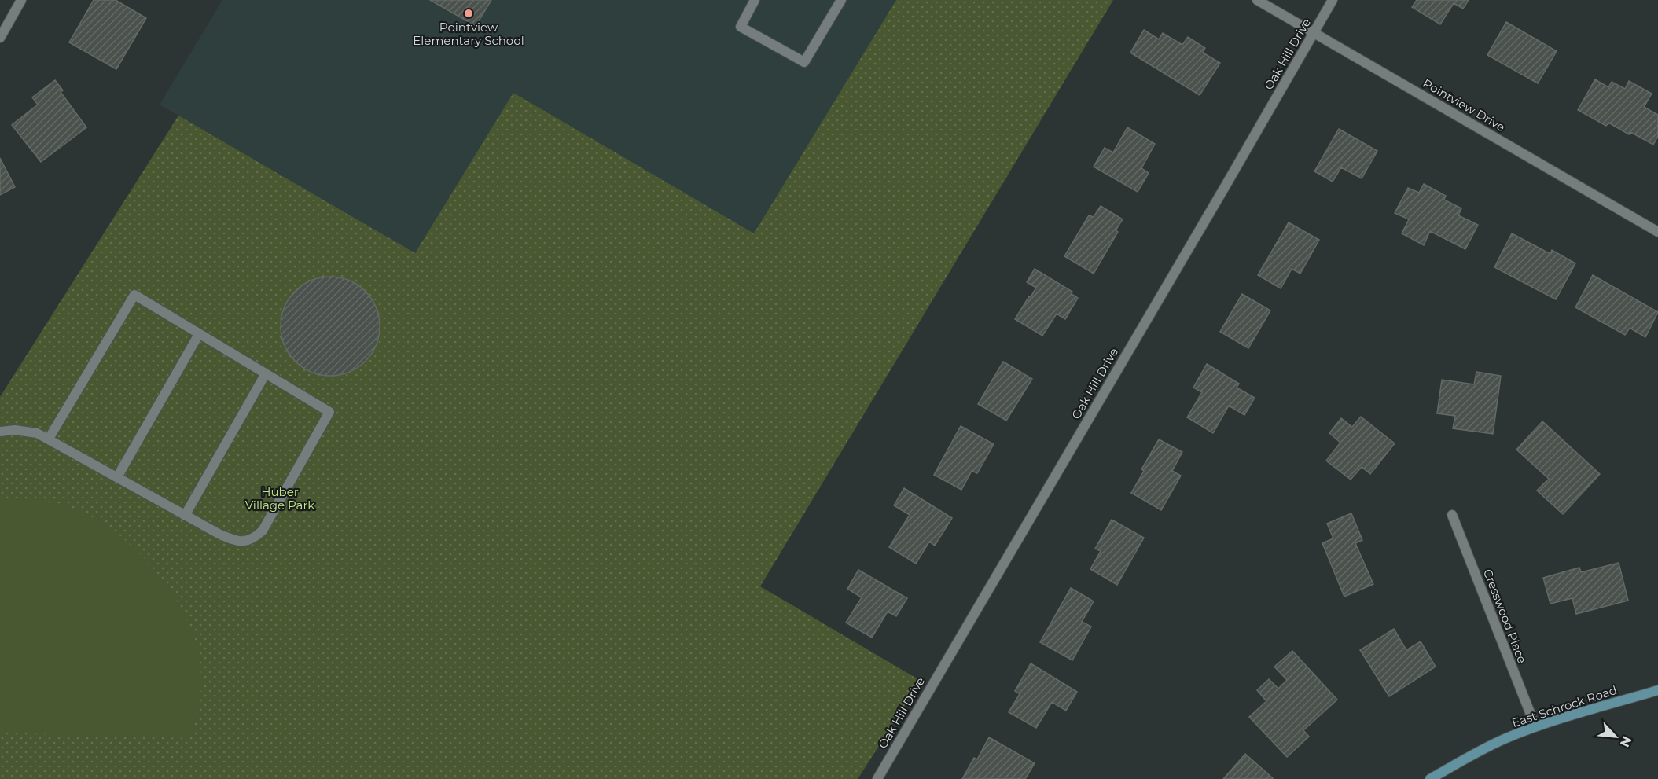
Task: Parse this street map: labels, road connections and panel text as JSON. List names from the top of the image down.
{
  "streets": {
    "street": [
      "Oak Hill Drive",
      "Pointview Drive",
      "Cresswood Place",
      "East Schrock Road"
    ]
  },
  "crossings": [
    ["Oak Hill Drive", "Pointview Drive"],
    ["Cresswood Place", "East Schrock Road"]
  ],
  "parks": ["Huber Village Park"],
  "places": ["Pointview Elementary School"],
  "north": "bottom right"
}
